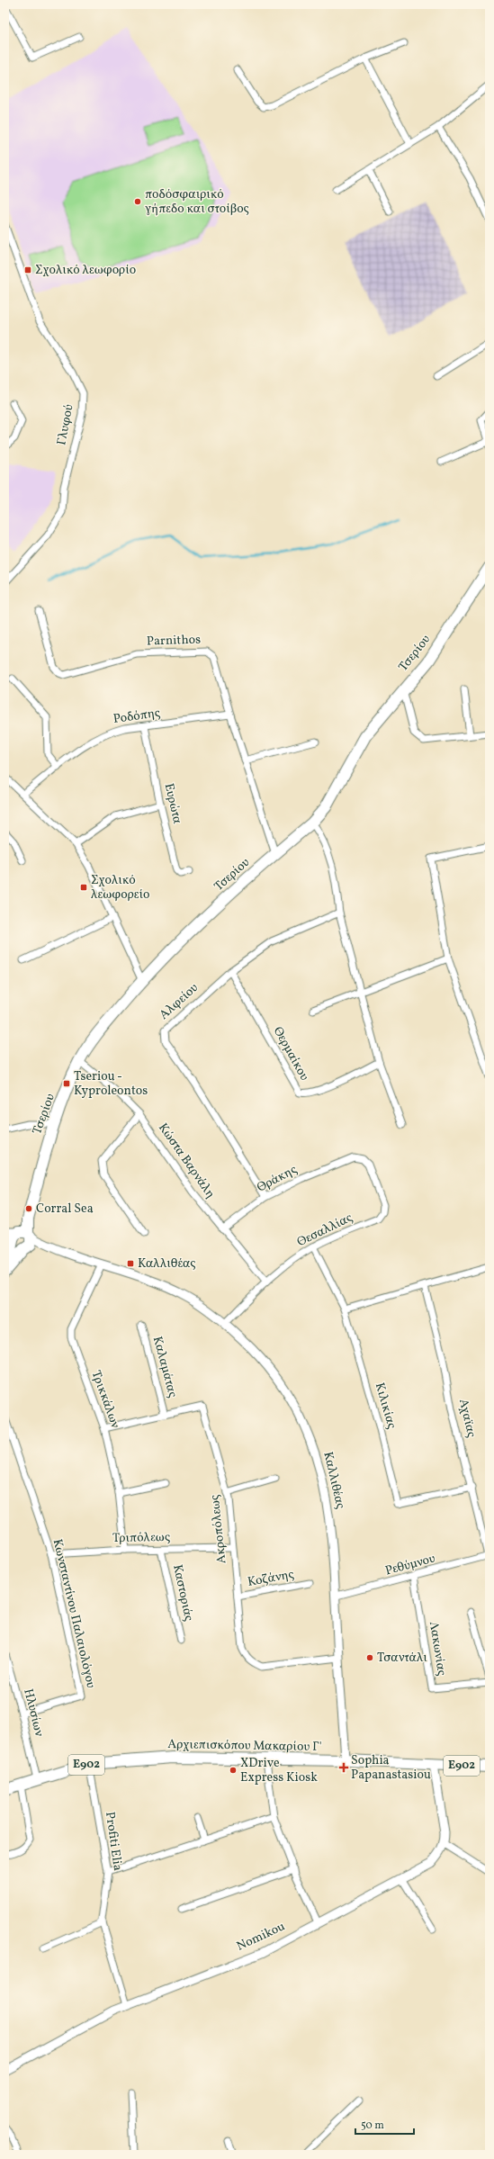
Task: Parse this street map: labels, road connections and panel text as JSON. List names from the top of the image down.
{
  "streets": {
    "main road": ["Τσερίου", "Αρχιεπισκόπου Μακαρίου Γ'", "E902"],
    "street": [
      "Γλυφού",
      "Parnithos",
      "Ροδόπης",
      "Ευρώτα",
      "Αλφείου",
      "Θερμαίκου",
      "Κώστα Βαρνάλη",
      "Θράκης",
      "Θεσαλλίας",
      "Καλαμάτας",
      "Τρικκάλων",
      "Κιλικίας",
      "Αχαϊας",
      "Καλλιθέας",
      "Ακροπόλεως",
      "Τριπόλεως",
      "Ρεθύμνου",
      "Κοζάνης",
      "Καστοριάς",
      "Κωνσταντίνου Παλαιολόγου",
      "Λακωνίας",
      "Ηλυσίων",
      "Profiti Elia",
      "Nomikou"
    ]
  },
  "crossings": [
    ["Parnithos", "Τσερίου"],
    ["Parnithos", "Ροδόπης"],
    ["Τσερίου", "Κώστα Βαρνάλη"],
    ["Τσερίου", "Καλλιθέας"],
    ["Ροδόπης", "Ευρώτα"],
    ["Αλφείου", "Θερμαίκου"],
    ["Αλφείου", "Θράκης"],
    ["Κώστα Βαρνάλη", "Θράκης"],
    ["Κώστα Βαρνάλη", "Θεσαλλίας"],
    ["Θράκης", "Θεσαλλίας"],
    ["Θεσαλλίας", "Κιλικίας"],
    ["Θεσαλλίας", "Καλλιθέας"],
    ["Καλαμάτας", "Ακροπόλεως"],
    ["Τρικκάλων", "Καλλιθέας"],
    ["Τρικκάλων", "Ακροπόλεως"],
    ["Τρικκάλων", "Τριπόλεως"],
    ["Κιλικίας", "Αχαϊας"],
    ["Αχαϊας", "Ρεθύμνου"],
    ["Καλλιθέας", "Ακροπόλεως"],
    ["Καλλιθέας", "Ρεθύμνου"],
    ["Καλλιθέας", "Αρχιεπισκόπου Μακαρίου Γ'"],
    ["Ακροπόλεως", "Τριπόλεως"],
    ["Ακροπόλεως", "Κοζάνης"],
    ["Τριπόλεως", "Καστοριάς"],
    ["Τριπόλεως", "Κωνσταντίνου Παλαιολόγου"],
    ["Ρεθύμνου", "Λακωνίας"],
    ["Κωνσταντίνου Παλαιολόγου", "Ηλυσίων"],
    ["Ηλυσίων", "Αρχιεπισκόπου Μακαρίου Γ'"],
    ["Αρχιεπισκόπου Μακαρίου Γ'", "Profiti Elia"],
    ["Profiti Elia", "Nomikou"]
  ],
  "places": {
    "other": [
      "ποδόσφαιρικό γήπεδο και στοίβος",
      "Corral Sea",
      "Τσαντάλι",
      "XDrive Express Kiosk"
    ],
    "transit": [
      "Σχολικό λεωφορίο",
      "Σχολικό λεωφορείο",
      "Tseriou - Kyproleontos",
      "Καλλιθέας"
    ],
    "health": ["Sophia Papanastasiou"]
  },
  "scale_bar": "50 m"
}
